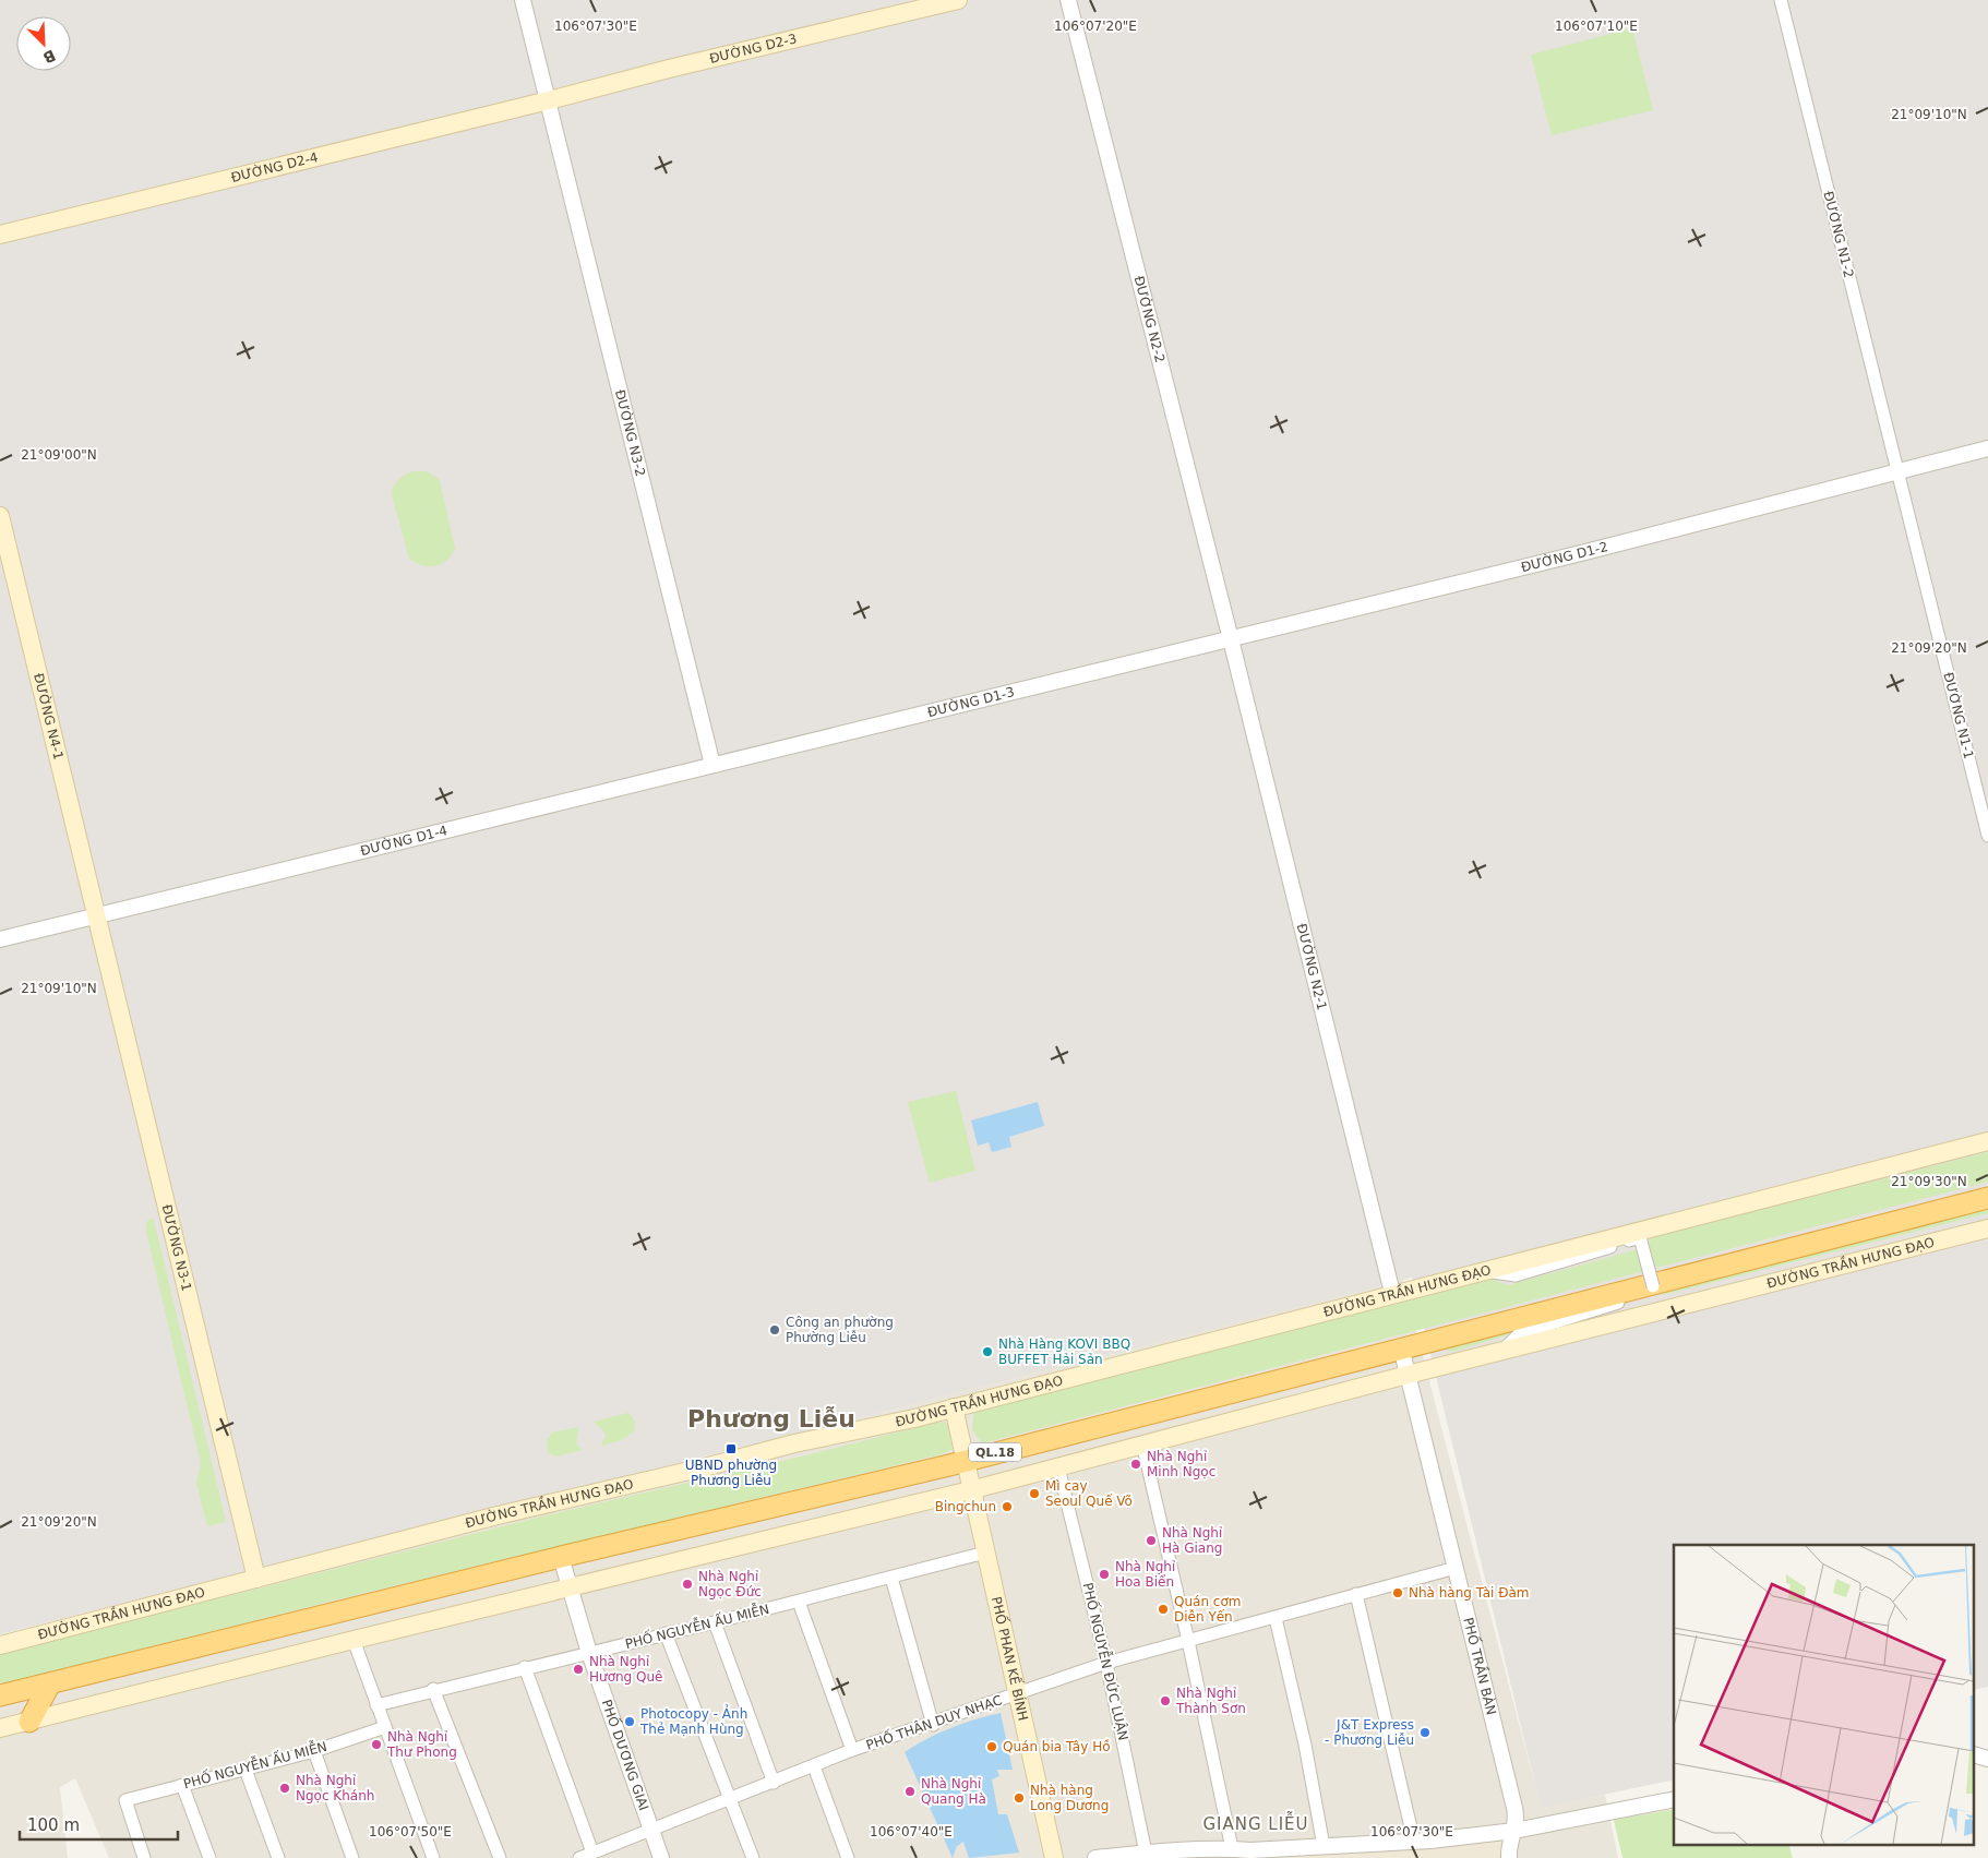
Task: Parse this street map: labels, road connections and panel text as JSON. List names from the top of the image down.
{
  "streets": {
    "highway": ["QL.18"],
    "main road": [
      "ĐƯỜNG D2-3",
      "ĐƯỜNG D2-4",
      "ĐƯỜNG N4-1",
      "ĐƯỜNG N3-1",
      "ĐƯỜNG TRẦN HƯNG ĐẠO",
      "PHỐ PHAN KẾ BÍNH"
    ],
    "street": [
      "ĐƯỜNG N1-2",
      "ĐƯỜNG N2-2",
      "ĐƯỜNG N3-2",
      "ĐƯỜNG D1-2",
      "ĐƯỜNG D1-3",
      "ĐƯỜNG N1-1",
      "ĐƯỜNG D1-4",
      "ĐƯỜNG N2-1",
      "PHỐ NGUYỄN ẤU MIỄN",
      "PHỐ NGUYỄN ĐỨC LUẬN",
      "PHỐ TRẦN BÀN",
      "PHỐ THÂN DUY NHẠC",
      "PHỐ DƯƠNG GIAI"
    ]
  },
  "crossings": [
    ["ĐƯỜNG D2-3", "ĐƯỜNG D2-4"],
    ["ĐƯỜNG D2-3", "ĐƯỜNG N3-2"],
    ["ĐƯỜNG D2-4", "ĐƯỜNG N3-2"],
    ["ĐƯỜNG N1-2", "ĐƯỜNG D1-2"],
    ["ĐƯỜNG N1-2", "ĐƯỜNG N1-1"],
    ["ĐƯỜNG N2-2", "ĐƯỜNG D1-2"],
    ["ĐƯỜNG N2-2", "ĐƯỜNG D1-3"],
    ["ĐƯỜNG N2-2", "ĐƯỜNG N2-1"],
    ["ĐƯỜNG N3-2", "ĐƯỜNG D1-3"],
    ["ĐƯỜNG N3-2", "ĐƯỜNG D1-4"],
    ["ĐƯỜNG D1-2", "ĐƯỜNG D1-3"],
    ["ĐƯỜNG D1-2", "ĐƯỜNG N1-1"],
    ["ĐƯỜNG D1-2", "ĐƯỜNG N2-1"],
    ["ĐƯỜNG D1-3", "ĐƯỜNG D1-4"],
    ["ĐƯỜNG D1-3", "ĐƯỜNG N2-1"],
    ["ĐƯỜNG N4-1", "ĐƯỜNG D1-4"],
    ["ĐƯỜNG N4-1", "ĐƯỜNG N3-1"],
    ["ĐƯỜNG D1-4", "ĐƯỜNG N3-1"],
    ["ĐƯỜNG N2-1", "ĐƯỜNG TRẦN HƯNG ĐẠO"],
    ["ĐƯỜNG N3-1", "ĐƯỜNG TRẦN HƯNG ĐẠO"],
    ["ĐƯỜNG TRẦN HƯNG ĐẠO", "PHỐ PHAN KẾ BÍNH"],
    ["ĐƯỜNG TRẦN HƯNG ĐẠO", "PHỐ NGUYỄN ĐỨC LUẬN"],
    ["ĐƯỜNG TRẦN HƯNG ĐẠO", "PHỐ TRẦN BÀN"],
    ["ĐƯỜNG TRẦN HƯNG ĐẠO", "PHỐ DƯƠNG GIAI"],
    ["QL.18", "PHỐ PHAN KẾ BÍNH"],
    ["QL.18", "PHỐ TRẦN BÀN"],
    ["QL.18", "PHỐ DƯƠNG GIAI"],
    ["PHỐ NGUYỄN ẤU MIỄN", "PHỐ PHAN KẾ BÍNH"],
    ["PHỐ NGUYỄN ẤU MIỄN", "PHỐ DƯƠNG GIAI"],
    ["PHỐ PHAN KẾ BÍNH", "PHỐ THÂN DUY NHẠC"],
    ["PHỐ NGUYỄN ĐỨC LUẬN", "PHỐ THÂN DUY NHẠC"],
    ["PHỐ TRẦN BÀN", "PHỐ THÂN DUY NHẠC"],
    ["PHỐ THÂN DUY NHẠC", "PHỐ DƯƠNG GIAI"]
  ],
  "districts": ["Phương Liễu", "GIANG LIỄU"],
  "places": {
    "other": [
      "Công an phường Phường Liễu",
      "Nhà Hàng KOVI BBQ BUFFET Hải Sản",
      "Nhà Nghỉ Minh Ngọc",
      "Mì cay Seoul Quế Võ",
      "Bingchun",
      "Nhà Nghỉ Hà Giang",
      "Nhà Nghỉ Hoa Biển",
      "Nhà Nghỉ Ngọc Đức",
      "Nhà hàng Tài Đàm",
      "Quán cơm Diễn Yến",
      "Nhà Nghỉ Hương Quê",
      "Nhà Nghỉ Thành Sơn",
      "Photocopy - Ảnh Thẻ Mạnh Hùng",
      "J&T Express - Phương Liễu",
      "Nhà Nghỉ Thư Phong",
      "Quán bia Tây Hồ",
      "Nhà Nghỉ Ngọc Khánh",
      "Nhà Nghỉ Quang Hà",
      "Nhà hàng Long Dương"
    ],
    "transit": ["UBND phường Phương Liễu"]
  },
  "scale_bar": "100 m",
  "north": "bottom right",
  "coordinates": [
    "106°07'30\"E",
    "106°07'20\"E",
    "106°07'10\"E",
    "21°09'10\"N",
    "21°09'00\"N",
    "21°09'20\"N",
    "21°09'30\"N",
    "106°07'50\"E",
    "106°07'40\"E"
  ]
}
